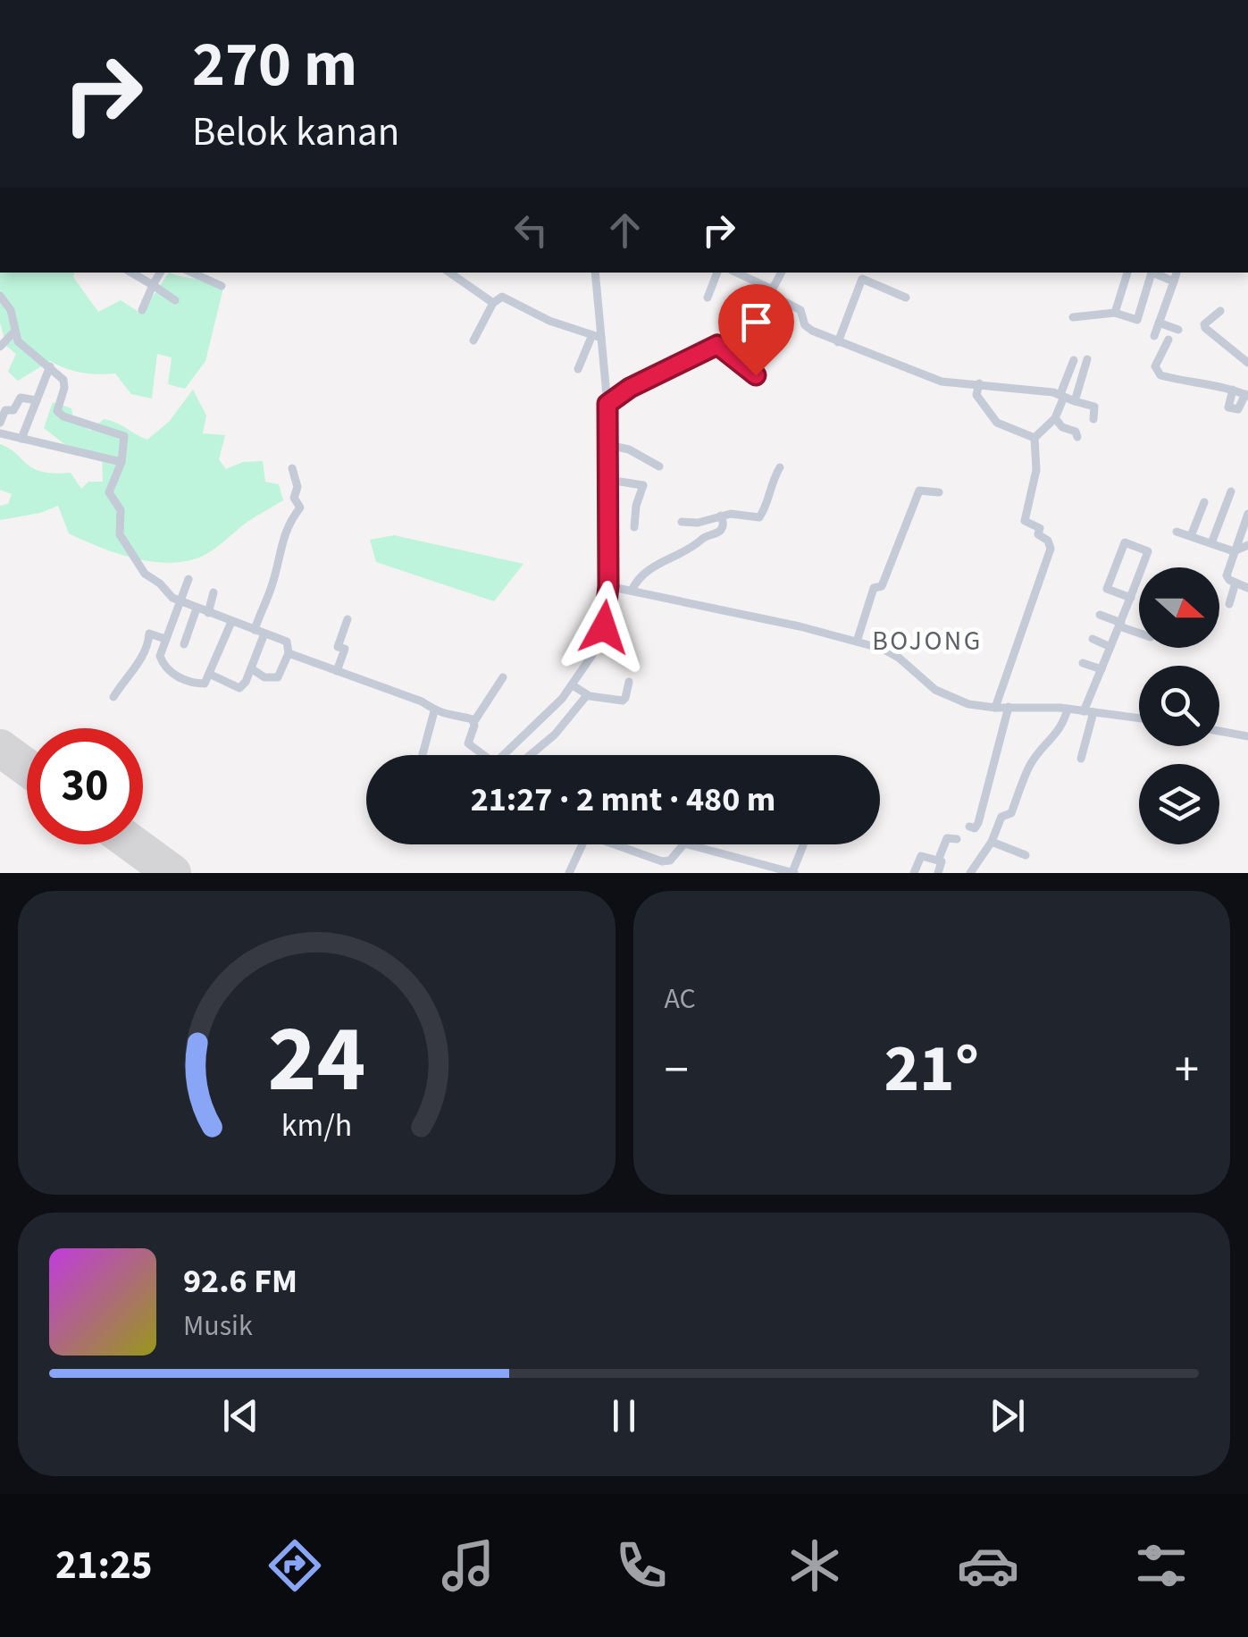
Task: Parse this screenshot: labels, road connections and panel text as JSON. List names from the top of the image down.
{
  "districts": ["BOJONG"],
  "north": "right",
  "page": {
    "turn": ["270 m", "Belok kanan"],
    "limit": "30",
    "trip": "21:27 · 2 mnt · 480 m",
    "tile": "AC",
    "heat": ["−", "21°", "+"],
    "song": ["92.6 FM", "Musik"],
    "tabs": "21:25",
    "gauge": ["24", "km/h"]
  }
}
